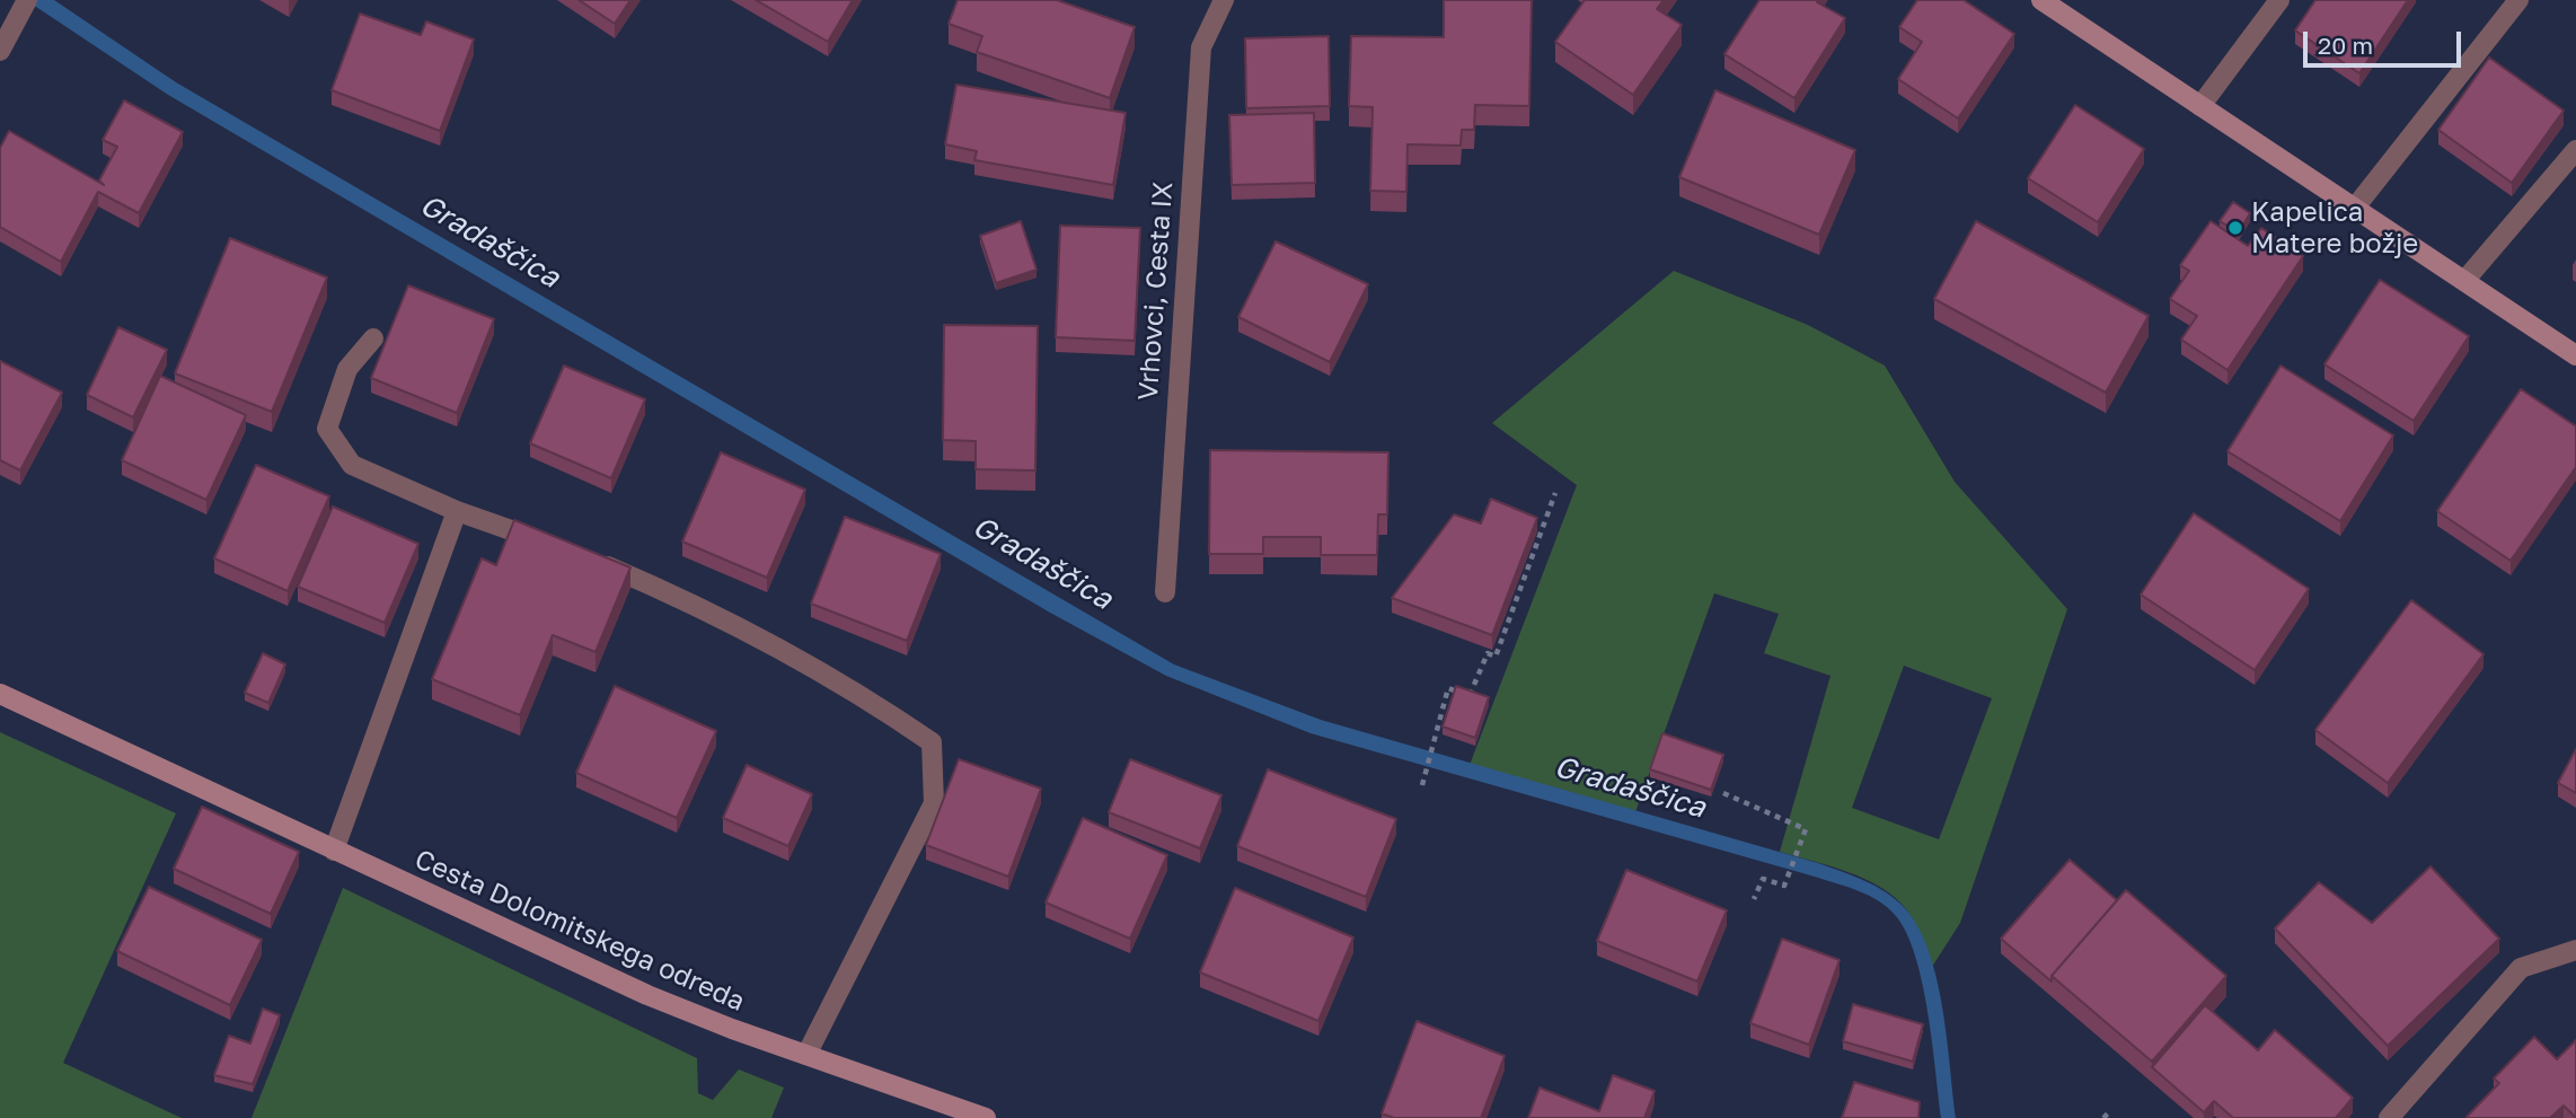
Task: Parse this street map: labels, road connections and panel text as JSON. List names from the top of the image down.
{
  "streets": {
    "street": ["Vrhovci, Cesta IX", "Cesta Dolomitskega odreda"]
  },
  "water": ["Gradaščica"],
  "places": ["Kapelica Matere božje"],
  "scale_bar": "20 m"
}
